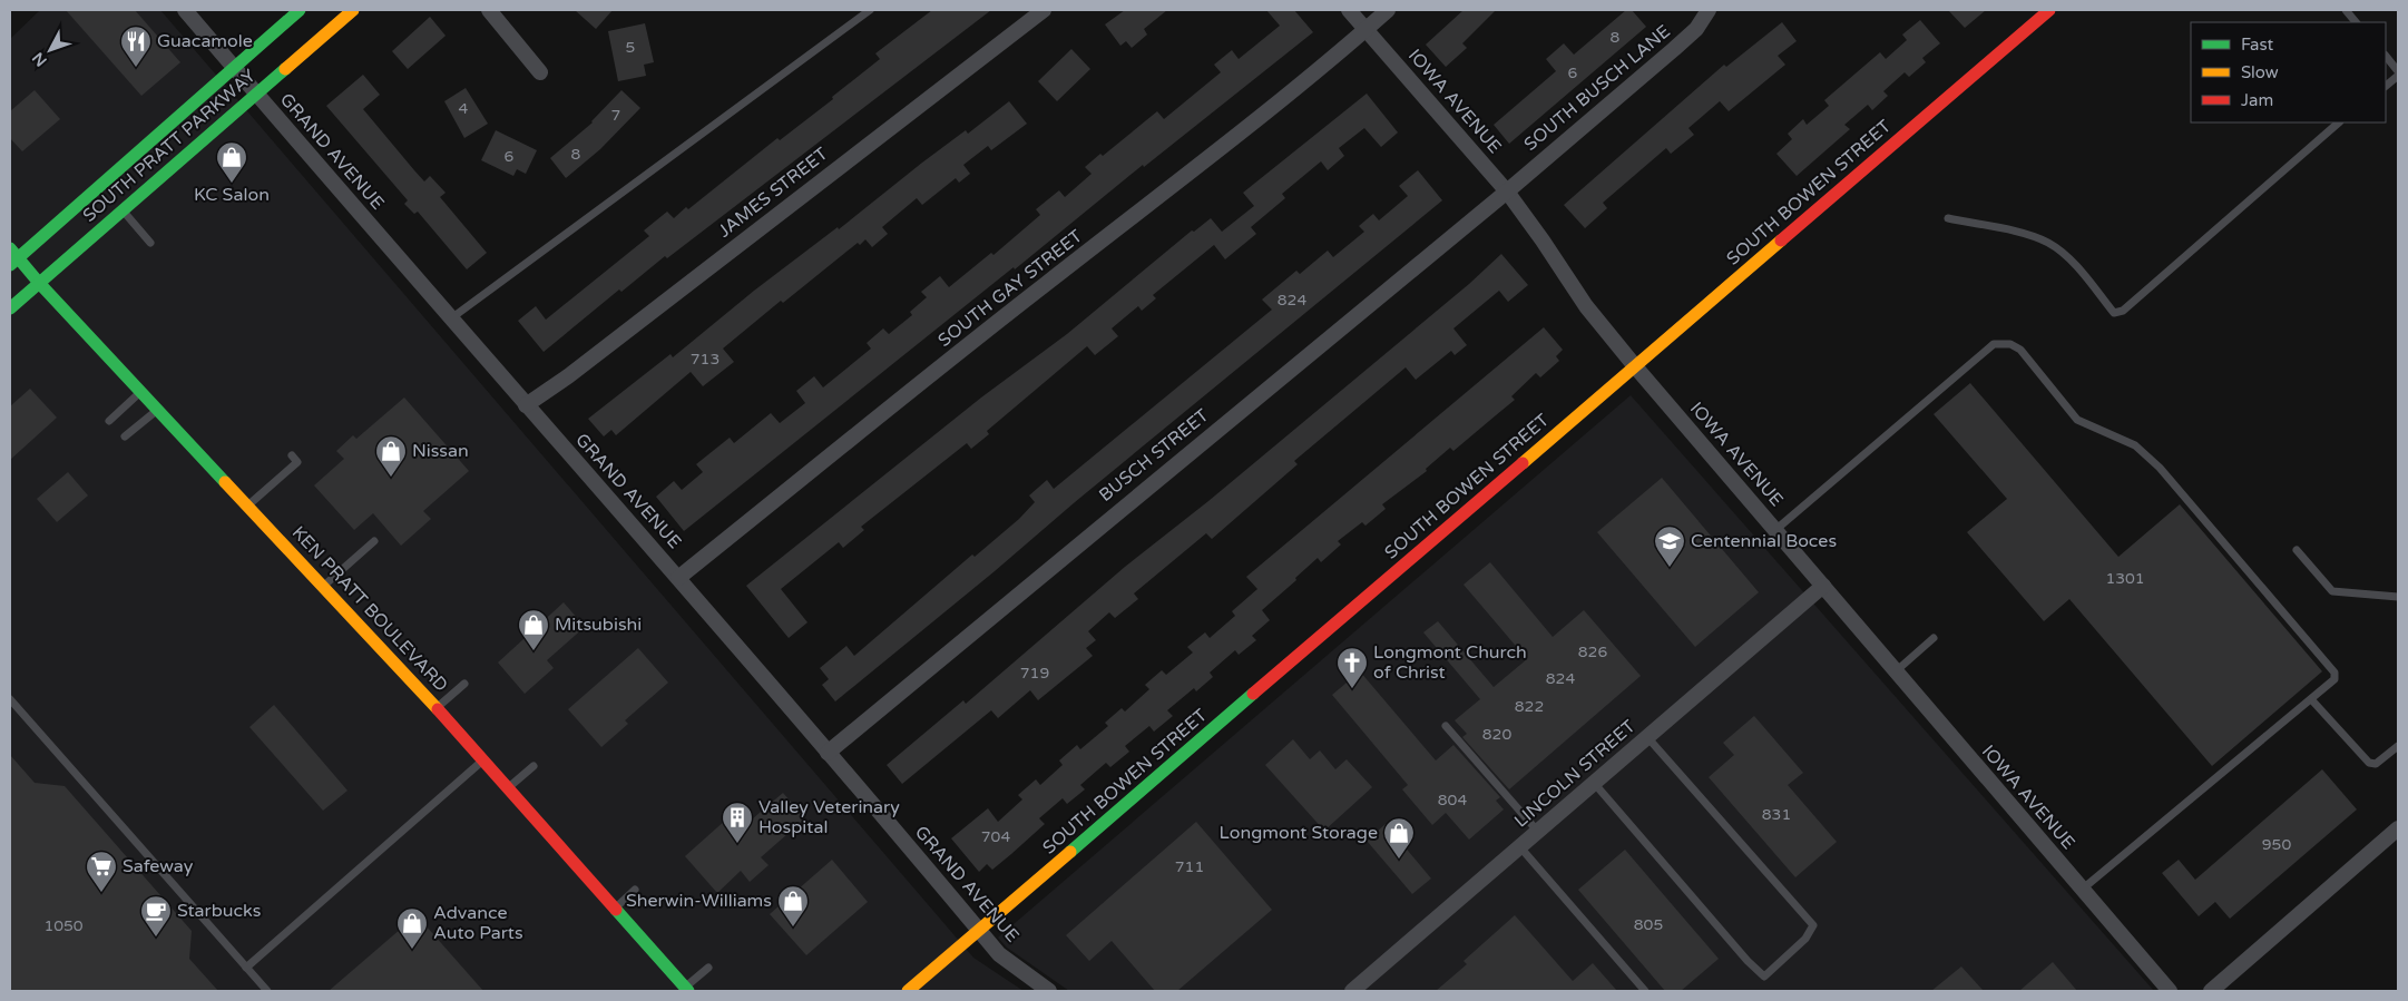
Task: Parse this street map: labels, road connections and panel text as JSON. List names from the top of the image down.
{
  "streets": {
    "main road": ["SOUTH PRATT PARKWAY", "SOUTH BOWEN STREET", "KEN PRATT BOULEVARD"],
    "street": [
      "SOUTH BUSCH LANE",
      "IOWA AVENUE",
      "GRAND AVENUE",
      "JAMES STREET",
      "SOUTH GAY STREET",
      "BUSCH STREET",
      "LINCOLN STREET"
    ]
  },
  "crossings": [
    ["SOUTH BUSCH LANE", "IOWA AVENUE"],
    ["SOUTH BUSCH LANE", "BUSCH STREET"],
    ["IOWA AVENUE", "SOUTH BOWEN STREET"],
    ["IOWA AVENUE", "SOUTH GAY STREET"],
    ["IOWA AVENUE", "BUSCH STREET"],
    ["IOWA AVENUE", "LINCOLN STREET"],
    ["SOUTH PRATT PARKWAY", "GRAND AVENUE"],
    ["SOUTH PRATT PARKWAY", "KEN PRATT BOULEVARD"],
    ["GRAND AVENUE", "JAMES STREET"],
    ["GRAND AVENUE", "SOUTH BOWEN STREET"],
    ["GRAND AVENUE", "SOUTH GAY STREET"],
    ["GRAND AVENUE", "BUSCH STREET"]
  ],
  "places": {
    "restaurant": ["Guacamole"],
    "shop": [
      "KC Salon",
      "Nissan",
      "Mitsubishi",
      "Longmont Storage",
      "Sherwin-Williams",
      "Advance Auto Parts"
    ],
    "school or university": ["Centennial Boces"],
    "church": ["Longmont Church of Christ"],
    "building": ["Valley Veterinary Hospital"],
    "supermarket": ["Safeway"],
    "cafe": ["Starbucks"]
  },
  "house_numbers": [
    "8",
    "5",
    "6",
    "4",
    "7",
    "8",
    "6",
    "824",
    "713",
    "1301",
    "826",
    "719",
    "824",
    "822",
    "820",
    "804",
    "831",
    "704",
    "950",
    "711",
    "805",
    "1050"
  ],
  "legend": ["Fast", "Slow", "Jam"],
  "north": "bottom left"
}
